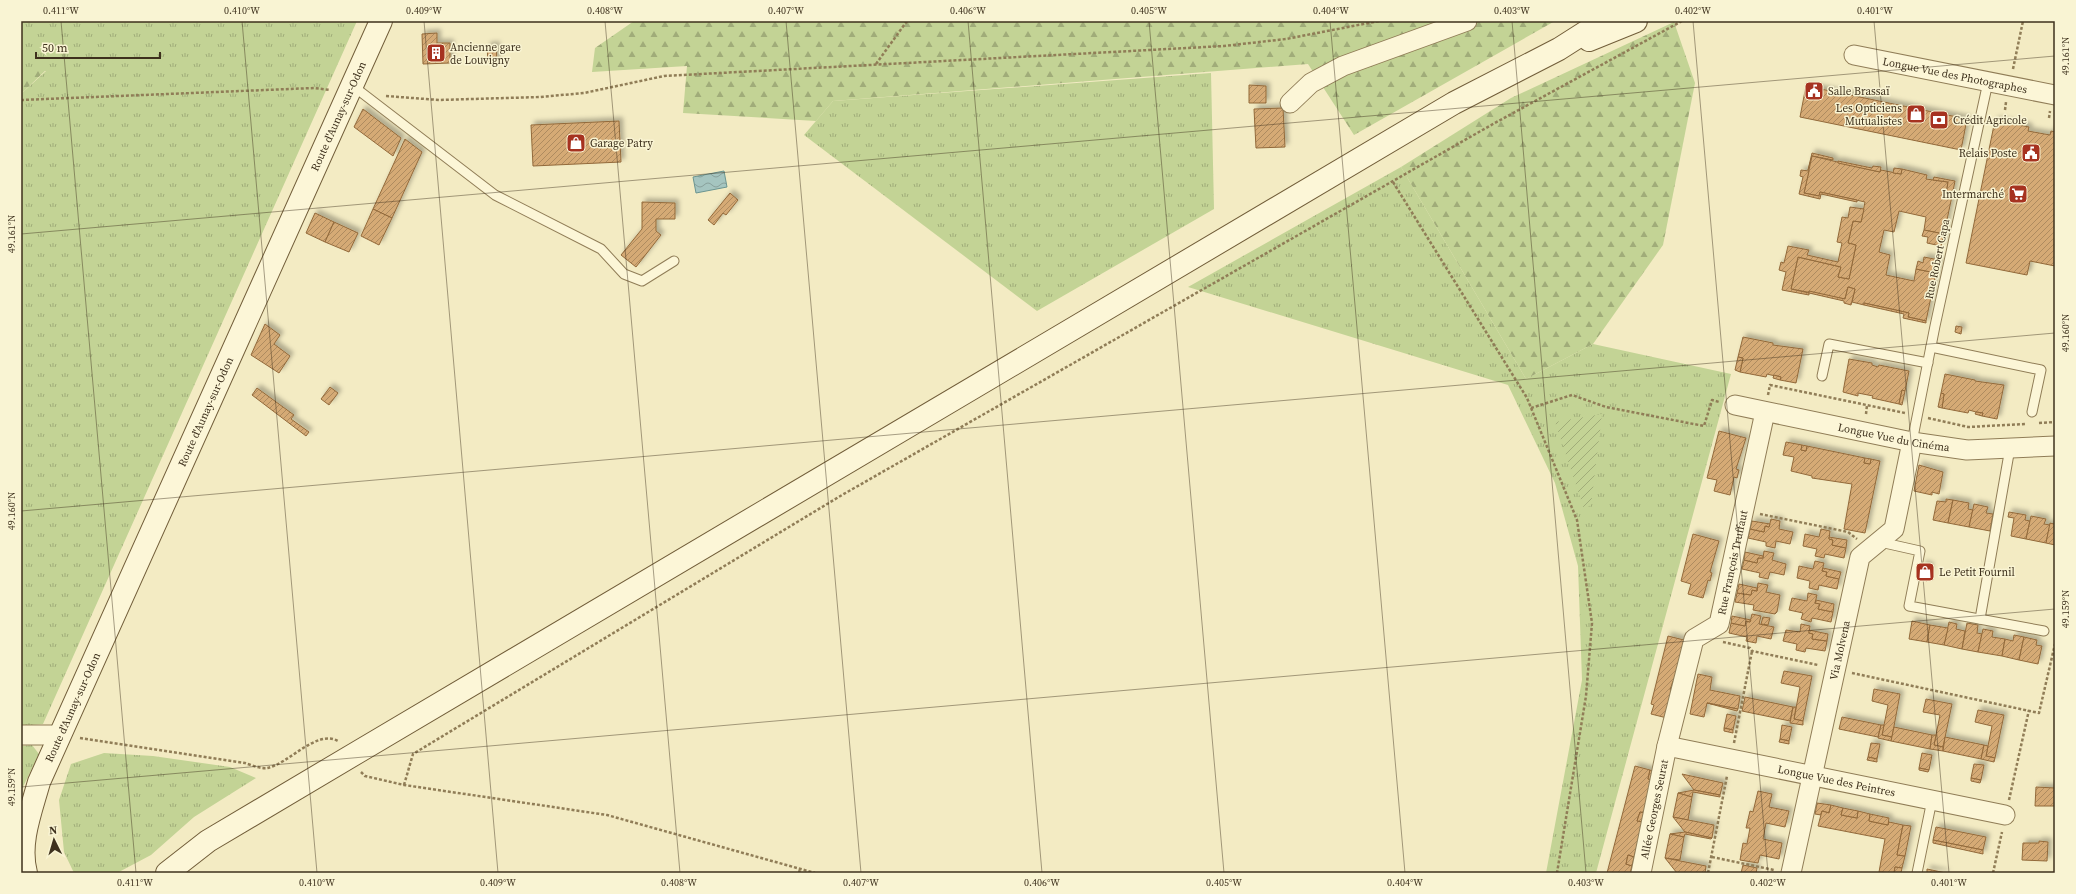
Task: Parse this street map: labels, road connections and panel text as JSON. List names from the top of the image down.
{
  "streets": {
    "main road": ["Route d'Aunay-sur-Odon"],
    "street": [
      "Longue Vue des Photographes",
      "Longue Vue du Cinéma",
      "Rue François Truffaut",
      "Via Molvena",
      "Longue Vue des Peintres",
      "Allée Georges Seurat"
    ],
    "lane": ["Rue Robert Capa"]
  },
  "crossings": [
    ["Longue Vue des Photographes", "Rue Robert Capa"],
    ["Rue Robert Capa", "Longue Vue du Cinéma"],
    ["Rue Robert Capa", "Via Molvena"],
    ["Longue Vue du Cinéma", "Rue François Truffaut"],
    ["Longue Vue du Cinéma", "Via Molvena"],
    ["Via Molvena", "Longue Vue des Peintres"],
    ["Longue Vue des Peintres", "Allée Georges Seurat"]
  ],
  "places": {
    "building": ["Ancienne gare de Louvigny"],
    "public building": ["Salle Brassaï", "Relais Poste"],
    "shop": ["Les Opticiens Mutualistes", "Garage Patry", "Le Petit Fournil"],
    "bank": ["Crédit Agricole"],
    "supermarket": ["Intermarché"]
  },
  "scale_bar": "50 m",
  "north": "top",
  "coordinates": [
    "0.411°W",
    "0.410°W",
    "0.409°W",
    "0.408°W",
    "0.407°W",
    "0.406°W",
    "0.405°W",
    "0.404°W",
    "0.403°W",
    "0.402°W",
    "0.401°W",
    "49.161°N",
    "49.160°N",
    "49.159°N"
  ]
}
